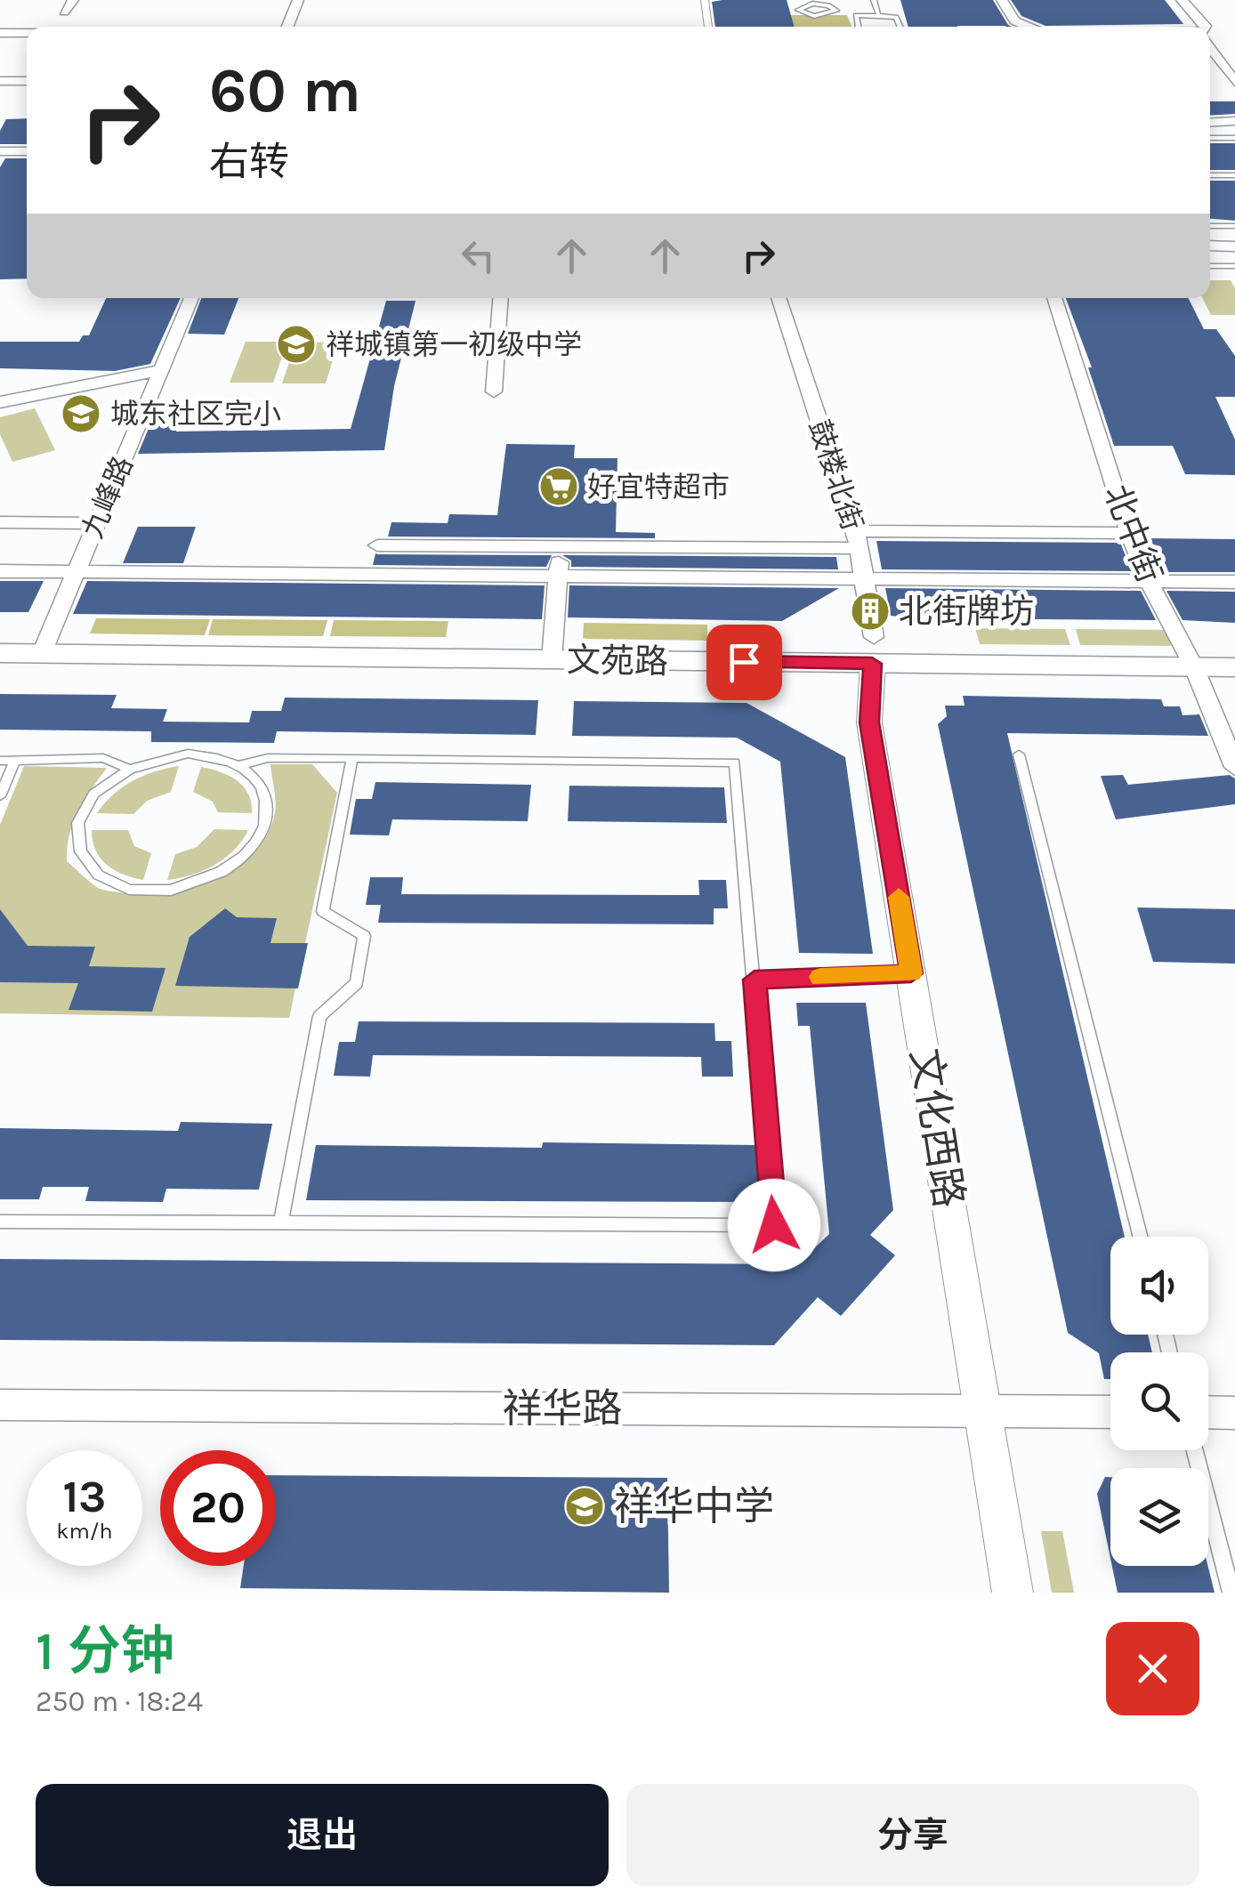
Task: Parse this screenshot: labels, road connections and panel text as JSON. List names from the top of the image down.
{
  "streets": {
    "main road": ["文苑路"],
    "street": [
      "鼓楼北街",
      "九峰路",
      "北中街",
      "文化西路",
      "祥华路"
    ]
  },
  "crossings": [
    ["鼓楼北街", "文苑路"],
    ["鼓楼北街", "文化西路"],
    ["九峰路", "文苑路"],
    ["北中街", "文苑路"],
    ["文苑路", "文化西路"],
    ["文化西路", "祥华路"]
  ],
  "places": {
    "school or university": ["祥城镇第一初级中学", "城东社区完小", "祥华中学"],
    "supermarket": ["好宜特超市"],
    "building": ["北街牌坊"]
  },
  "page": {
    "turn": ["60 m", "右转"],
    "speed": "13 km/h",
    "limit": "20",
    "heading": ["1 分钟", "250 m · 18:24"],
    "buttons": ["退出", "分享"]
  }
}
